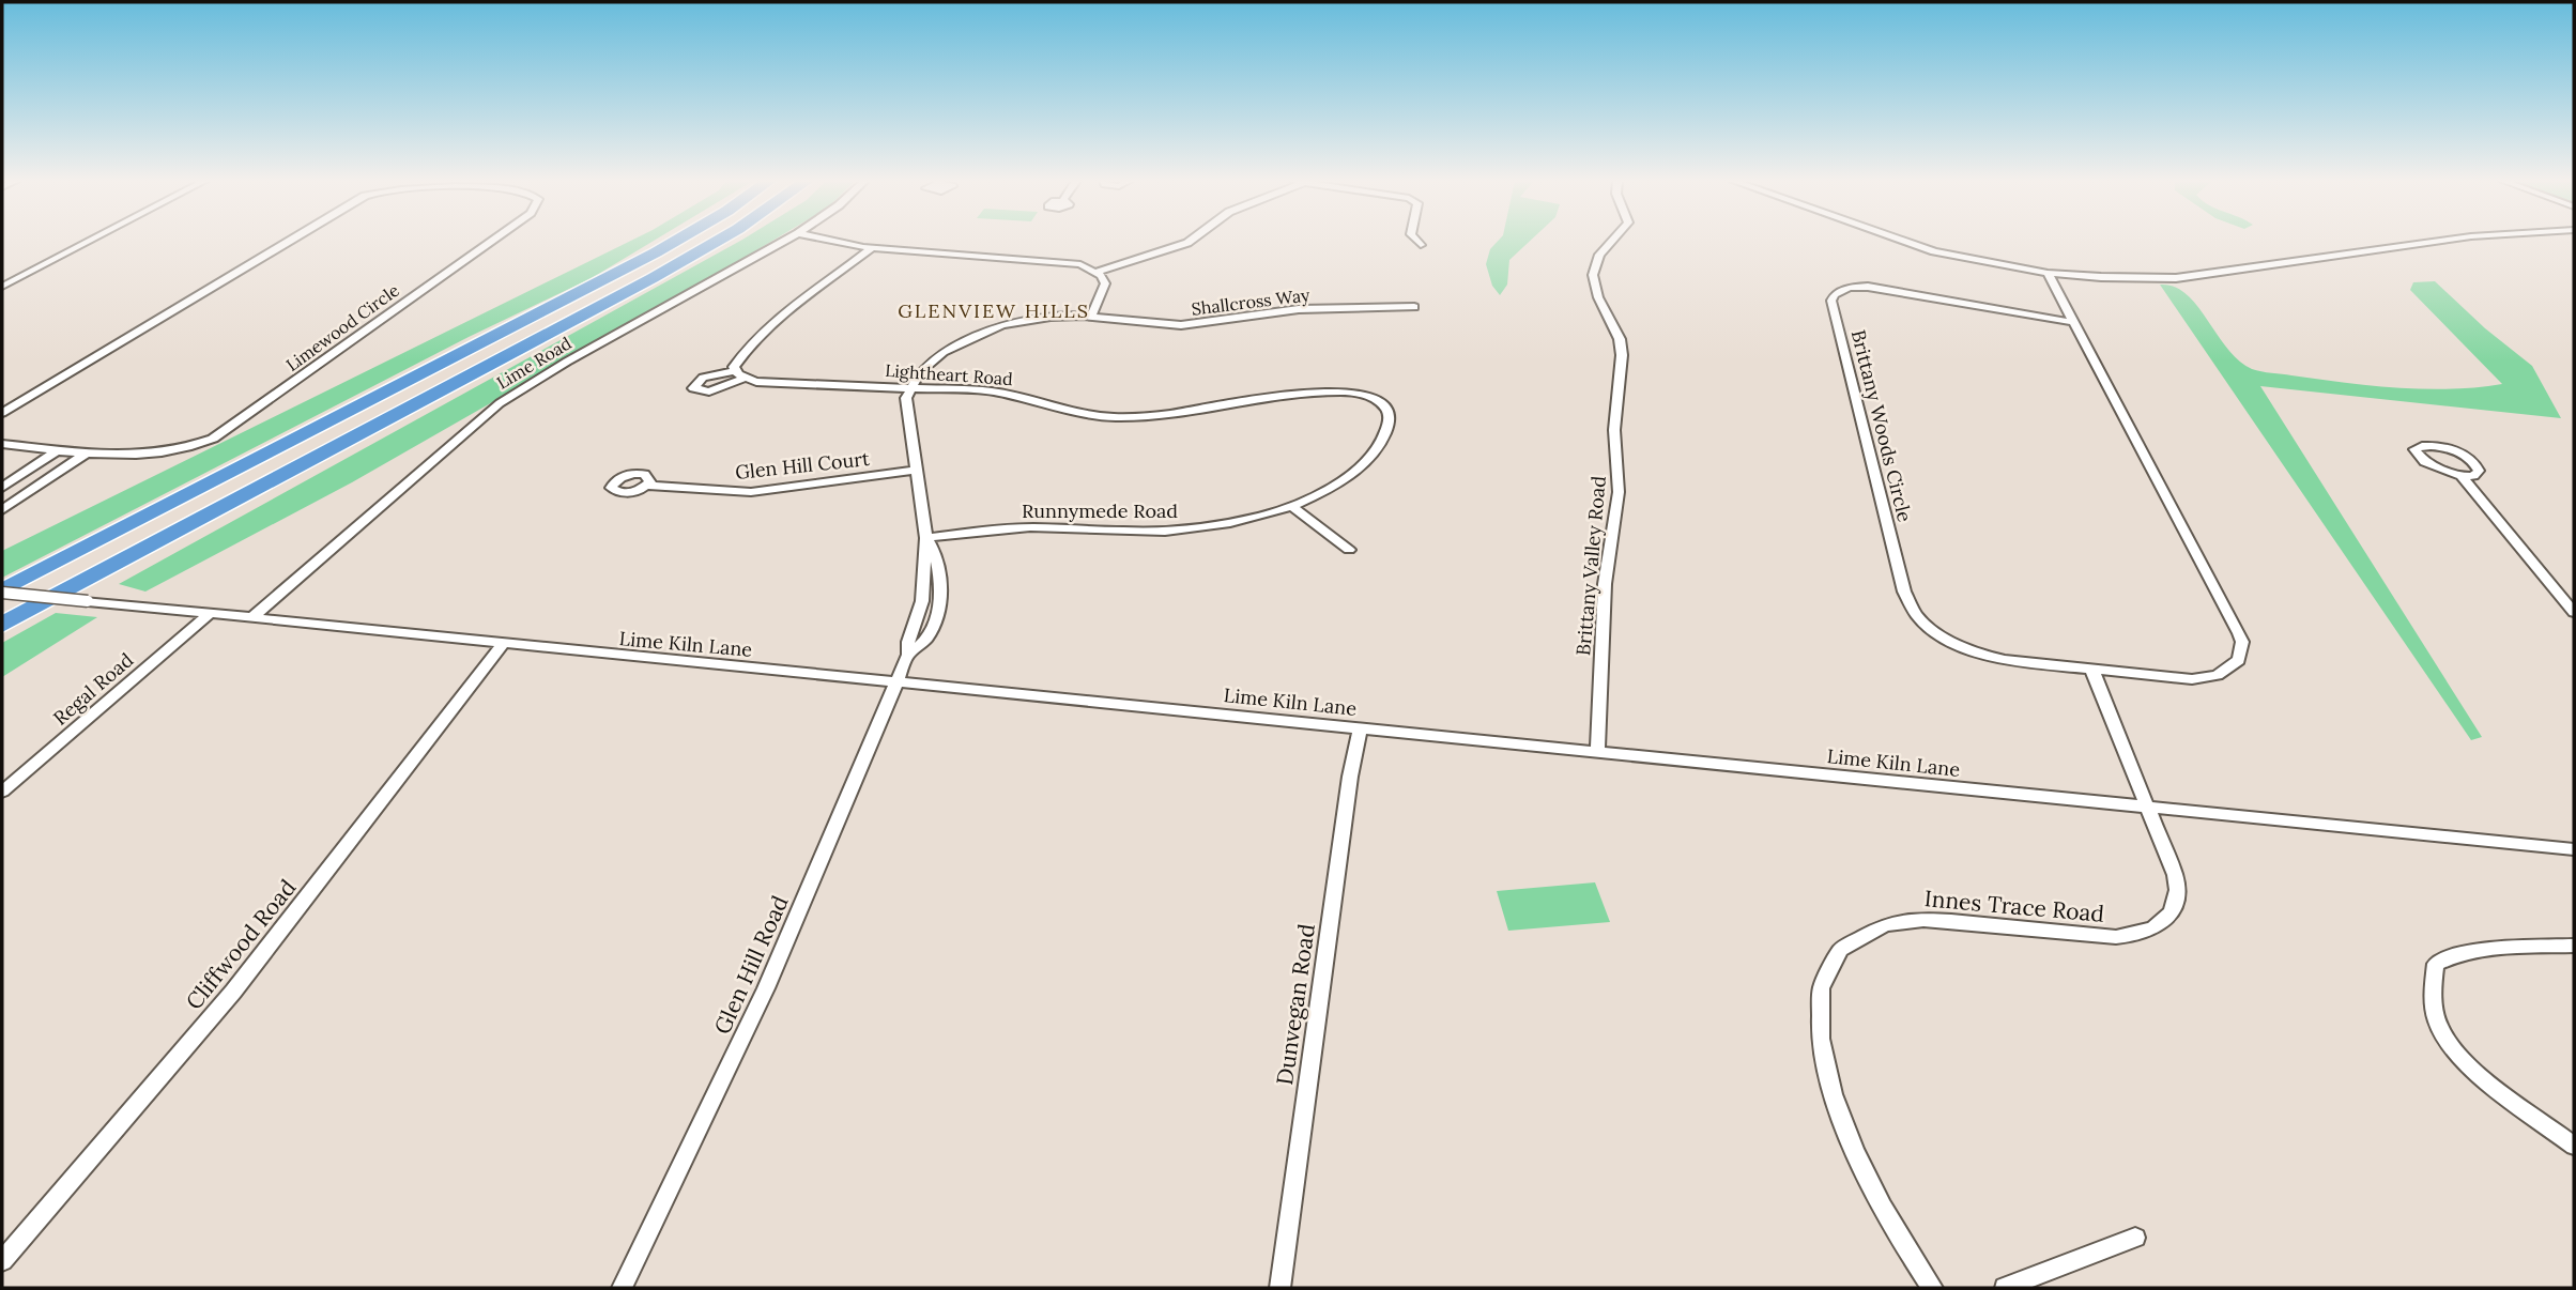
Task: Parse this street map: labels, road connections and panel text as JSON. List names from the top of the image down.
{
  "streets": {
    "street": [
      "Shallcross Way",
      "Limewood Circle",
      "Lime Road",
      "Lightheart Road",
      "Brittany Woods Circle",
      "Glen Hill Court",
      "Runnymede Road",
      "Brittany Valley Road",
      "Lime Kiln Lane",
      "Regal Road",
      "Innes Trace Road",
      "Cliffwood Road",
      "Glen Hill Road",
      "Dunvegan Road"
    ]
  },
  "crossings": [
    ["Lime Road", "Lime Kiln Lane"],
    ["Lightheart Road", "Runnymede Road"],
    ["Lightheart Road", "Glen Hill Road"],
    ["Glen Hill Court", "Glen Hill Road"],
    ["Runnymede Road", "Glen Hill Road"],
    ["Brittany Valley Road", "Lime Kiln Lane"],
    ["Lime Kiln Lane", "Regal Road"],
    ["Lime Kiln Lane", "Innes Trace Road"],
    ["Lime Kiln Lane", "Cliffwood Road"],
    ["Lime Kiln Lane", "Glen Hill Road"],
    ["Lime Kiln Lane", "Dunvegan Road"]
  ],
  "districts": ["GLENVIEW HILLS"]
}
